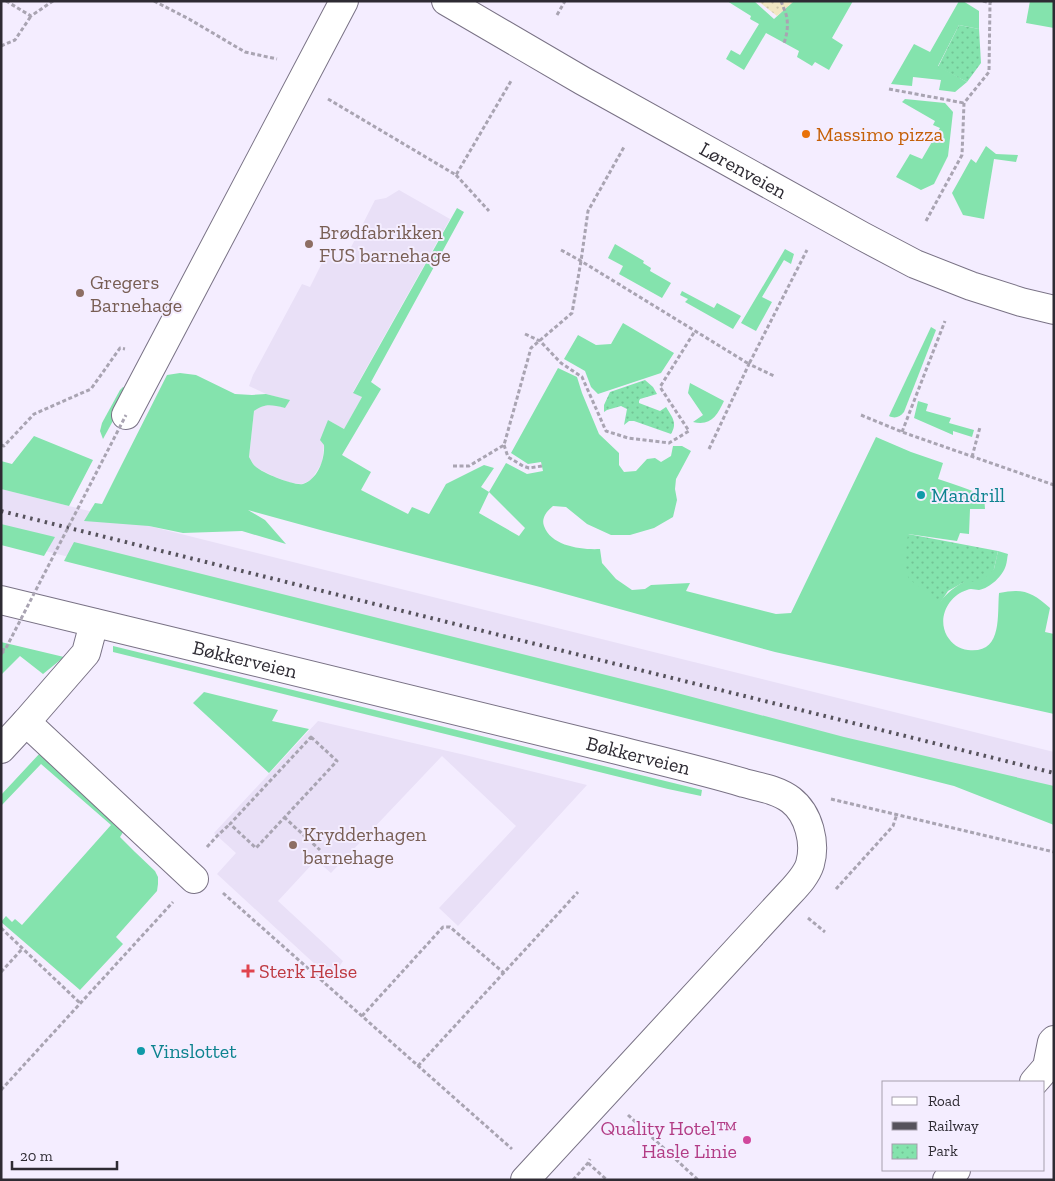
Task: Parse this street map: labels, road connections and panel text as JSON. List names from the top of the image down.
{
  "streets": {
    "street": ["Lørenveien", "Bøkkerveien"]
  },
  "places": {
    "other": [
      "Massimo pizza",
      "Brødfabrikken FUS barnehage",
      "Gregers Barnehage",
      "Mandrill",
      "Krydderhagen barnehage",
      "Vinslottet",
      "Quality Hotel™ Hasle Linie"
    ],
    "health": ["Sterk Helse"]
  },
  "legend": ["Road", "Railway", "Park"],
  "scale_bar": "20 m"
}
